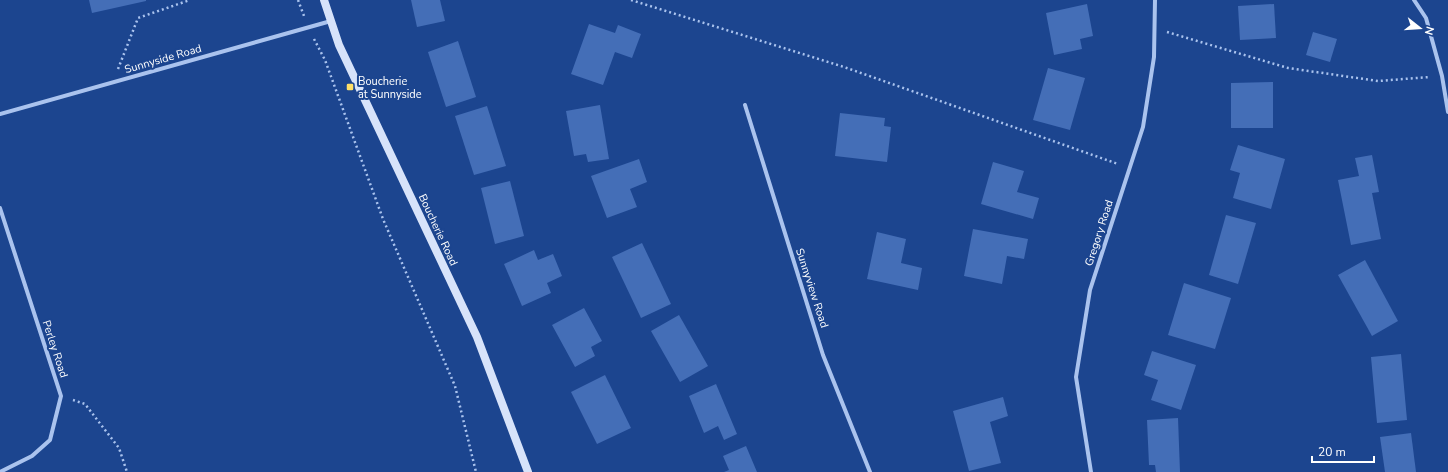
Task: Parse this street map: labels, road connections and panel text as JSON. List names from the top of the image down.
{
  "streets": {
    "main road": ["Boucherie Road"],
    "street": [
      "Sunnyside Road",
      "Gregory Road",
      "Sunnyview Road",
      "Perley Road"
    ]
  },
  "crossings": [
    ["Sunnyside Road", "Boucherie Road"]
  ],
  "places": {
    "transit": ["Boucherie at Sunnyside"]
  },
  "scale_bar": "20 m",
  "north": "right"
}
